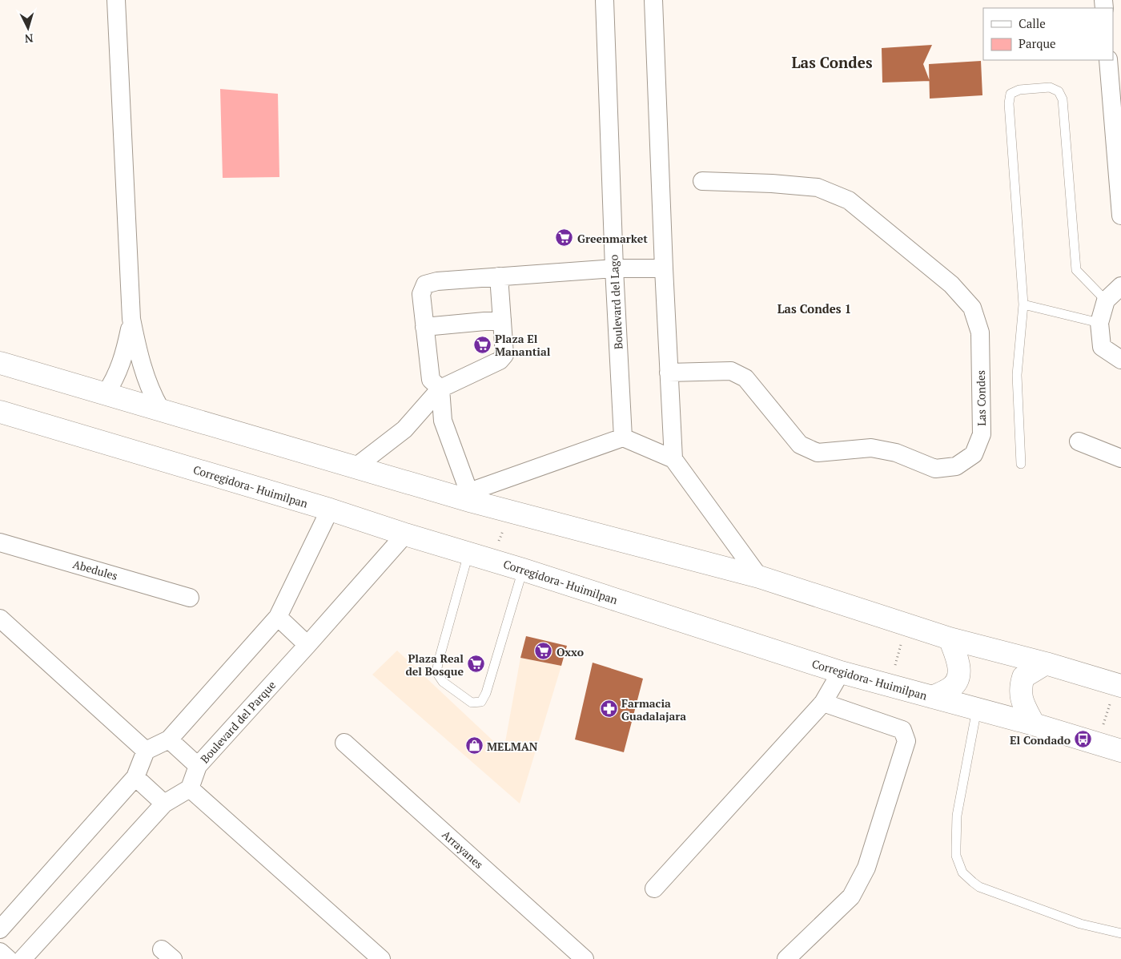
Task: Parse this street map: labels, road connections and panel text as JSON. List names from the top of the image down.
{
  "streets": {
    "main road": ["Corregidora- Huimilpan"],
    "street": [
      "Boulevard del Lago",
      "Las Condes",
      "Abedules",
      "Boulevard del Parque",
      "Arrayanes"
    ]
  },
  "crossings": [
    ["Corregidora- Huimilpan", "Boulevard del Parque"]
  ],
  "districts": ["Las Condes", "Las Condes 1"],
  "places": {
    "supermarket": [
      "Greenmarket",
      "Plaza El Manantial",
      "Oxxo",
      "Plaza Real del Bosque"
    ],
    "pharmacy": ["Farmacia Guadalajara"],
    "bus stop": ["El Condado"],
    "shop": ["MELMAN"]
  },
  "legend": ["Calle", "Parque"],
  "north": "bottom"
}
